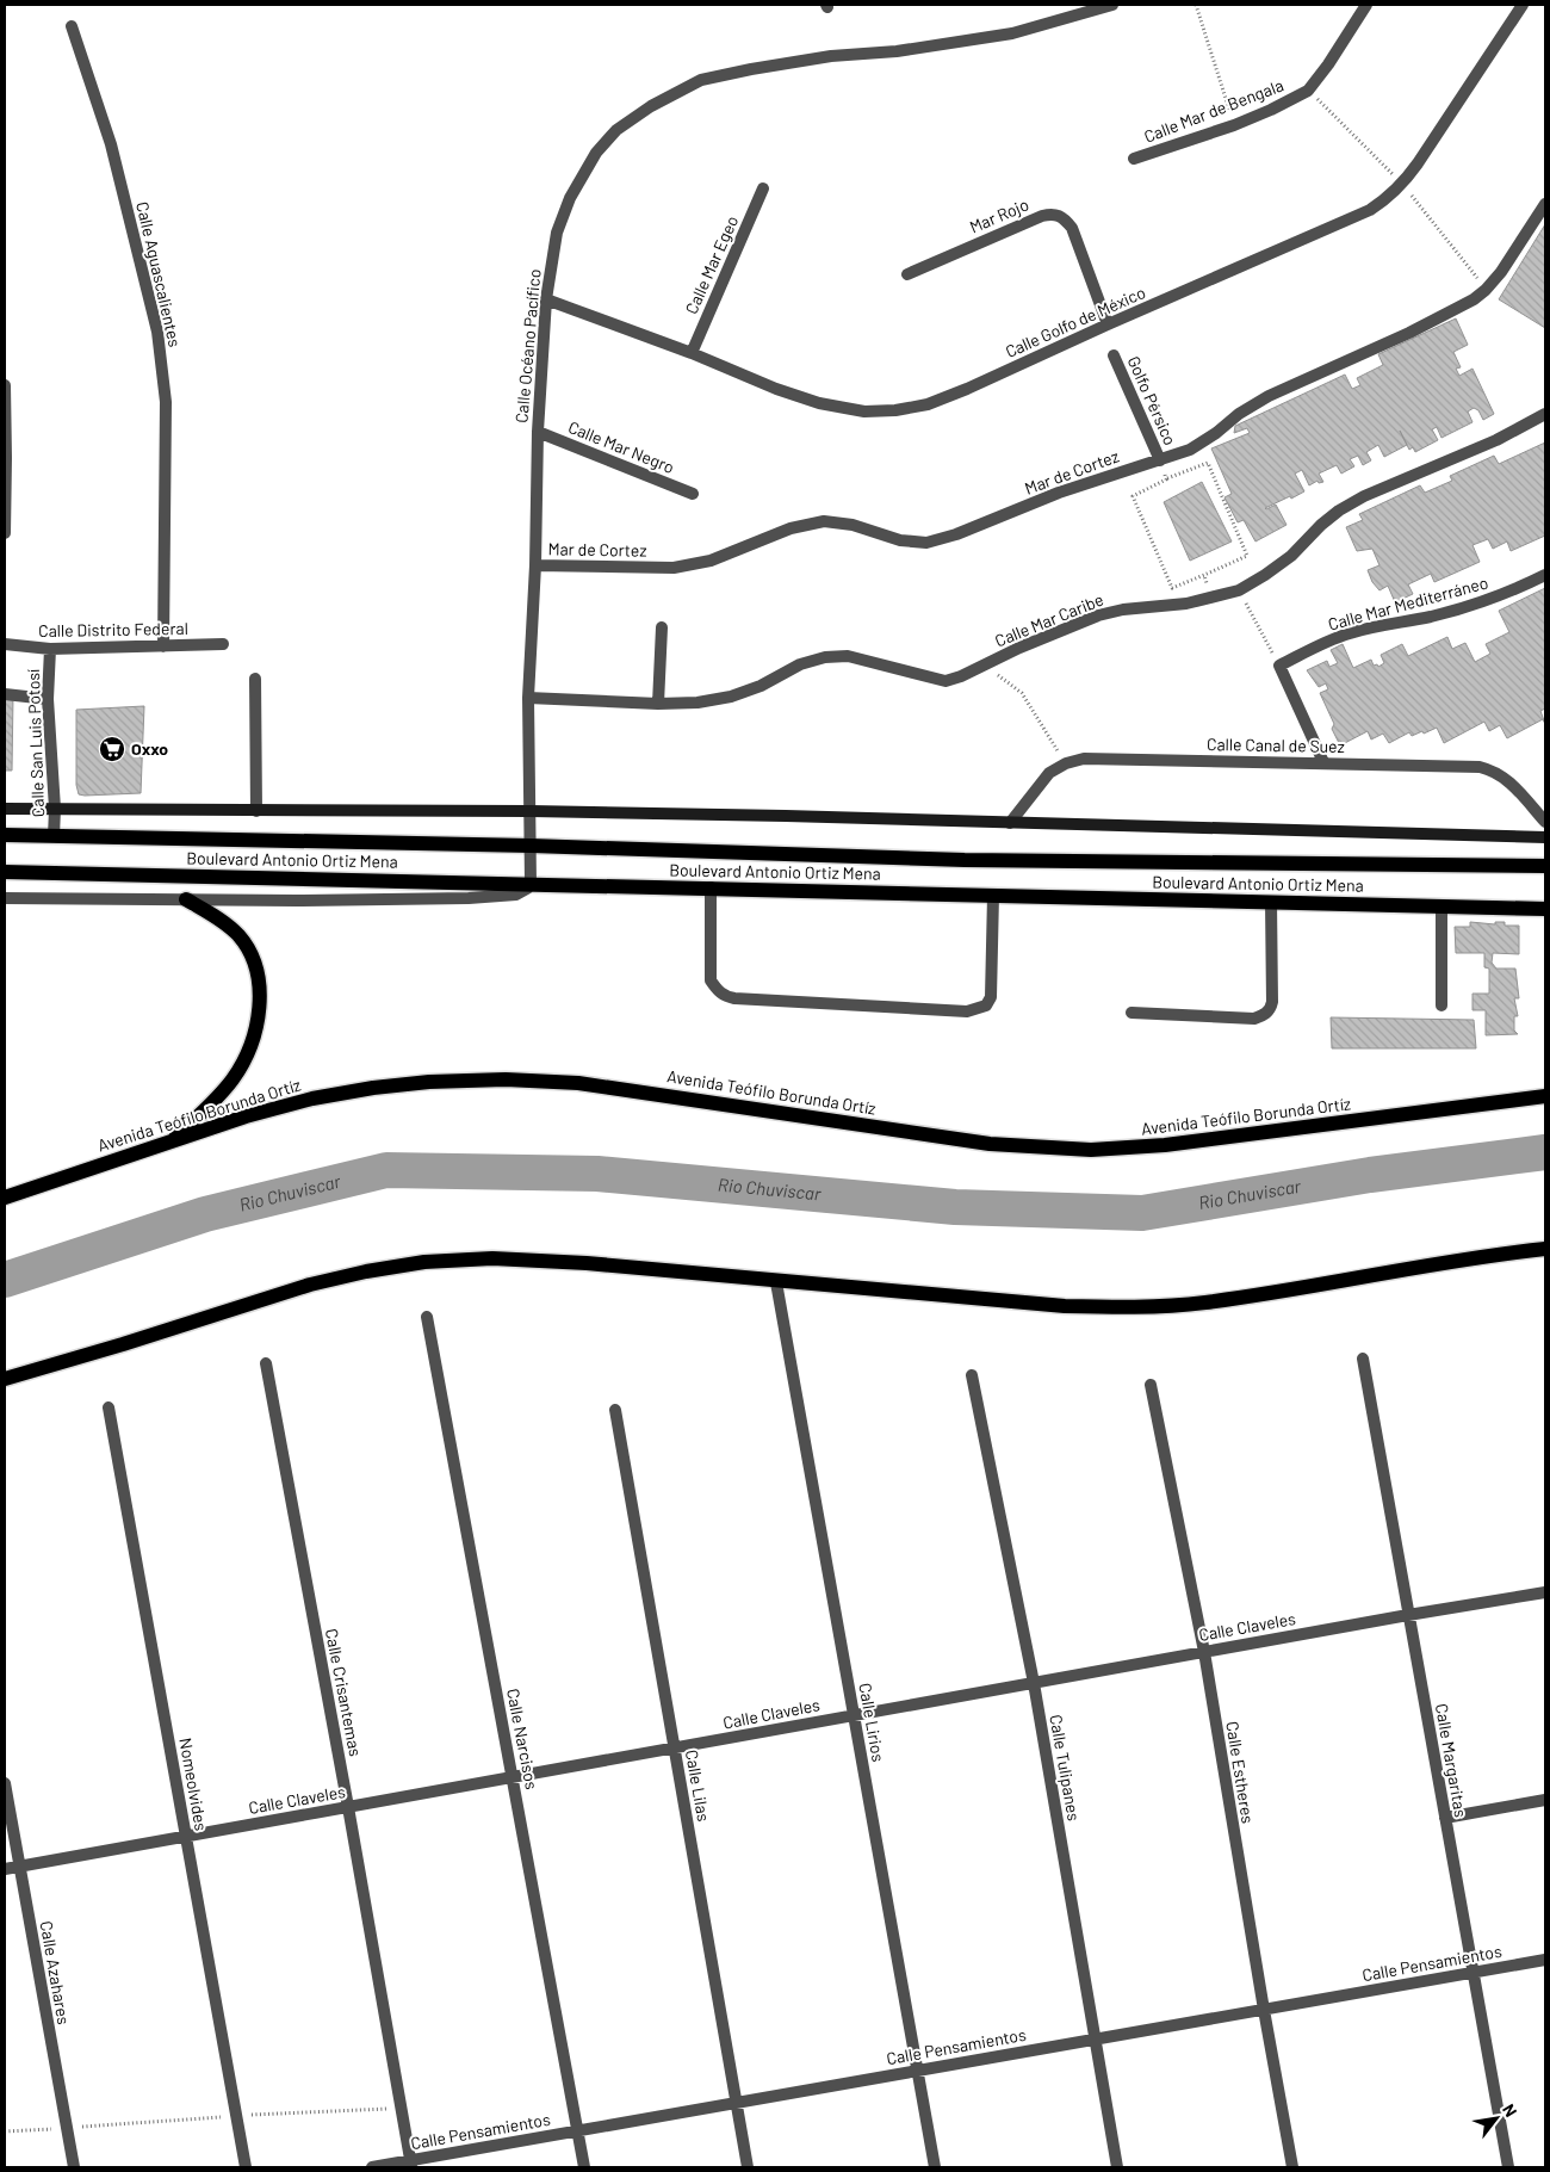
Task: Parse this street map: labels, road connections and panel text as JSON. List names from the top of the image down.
{
  "streets": {
    "main road": ["Boulevard Antonio Ortiz Mena", "Avenida Teófilo Borunda Ortíz"],
    "street": [
      "Calle Mar de Bengala",
      "Mar Rojo",
      "Calle Mar Egeo",
      "Calle Aguascalientes",
      "Calle Golfo de México",
      "Calle Océano Pacífico",
      "Golfo Pérsico",
      "Calle Mar Negro",
      "Mar de Cortez",
      "Calle Mar Mediterráneo",
      "Calle Mar Caribe",
      "Calle Distrito Federal",
      "Calle San Luis Potosí",
      "Calle Canal de Suez",
      "Calle Claveles",
      "Calle Crisantemas",
      "Calle Lirios",
      "Calle Narcisos",
      "Calle Margaritas",
      "Calle Tulipanes",
      "Calle Estheres",
      "Nomeolvides",
      "Calle Lilas",
      "Calle Pensamientos",
      "Calle Azahares"
    ]
  },
  "crossings": [
    ["Mar Rojo", "Calle Golfo de México"],
    ["Calle Mar Egeo", "Calle Golfo de México"],
    ["Calle Aguascalientes", "Calle Distrito Federal"],
    ["Calle Golfo de México", "Calle Océano Pacífico"],
    ["Calle Océano Pacífico", "Calle Mar Negro"],
    ["Calle Océano Pacífico", "Mar de Cortez"],
    ["Calle Océano Pacífico", "Calle Mar Caribe"],
    ["Calle Océano Pacífico", "Boulevard Antonio Ortiz Mena"],
    ["Golfo Pérsico", "Mar de Cortez"],
    ["Calle Distrito Federal", "Calle San Luis Potosí"],
    ["Calle San Luis Potosí", "Boulevard Antonio Ortiz Mena"],
    ["Calle Claveles", "Calle Crisantemas"],
    ["Calle Claveles", "Calle Lirios"],
    ["Calle Claveles", "Calle Narcisos"],
    ["Calle Claveles", "Calle Margaritas"],
    ["Calle Claveles", "Calle Tulipanes"],
    ["Calle Claveles", "Calle Estheres"],
    ["Calle Claveles", "Nomeolvides"],
    ["Calle Claveles", "Calle Lilas"],
    ["Calle Claveles", "Calle Azahares"],
    ["Calle Crisantemas", "Calle Pensamientos"],
    ["Calle Lirios", "Calle Pensamientos"],
    ["Calle Narcisos", "Calle Pensamientos"],
    ["Calle Margaritas", "Calle Pensamientos"],
    ["Calle Tulipanes", "Calle Pensamientos"],
    ["Calle Estheres", "Calle Pensamientos"],
    ["Calle Lilas", "Calle Pensamientos"]
  ],
  "water": ["Rio Chuviscar"],
  "places": {
    "supermarket": ["Oxxo"]
  },
  "north": "top right"
}
